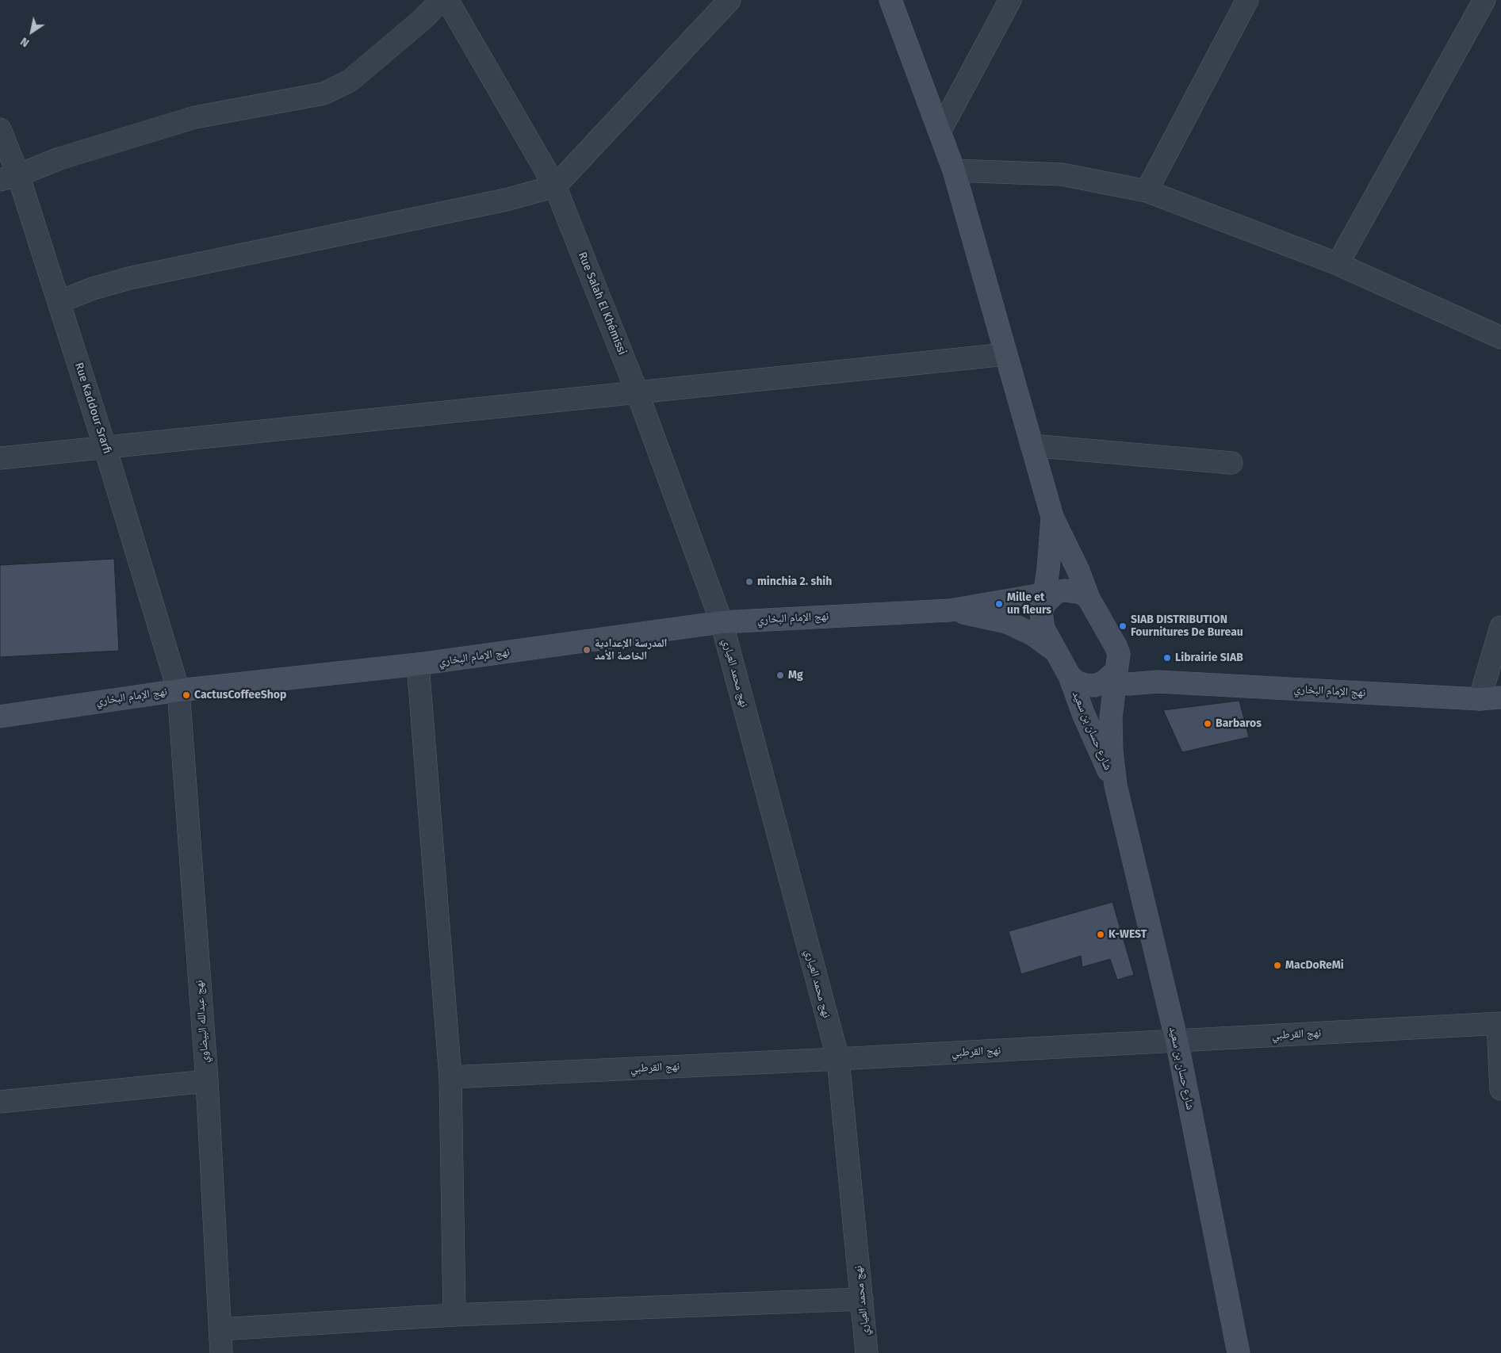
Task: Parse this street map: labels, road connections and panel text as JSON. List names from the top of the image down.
{
  "streets": {
    "street": [
      "Rue Salah El Khémissi",
      "Rue Kaddour Srarfi",
      "نهج الإمام البخاري",
      "نهج محمد العياري",
      "شارع حسان بن سعيد",
      "نهج عبدالله البيضاوي",
      "نهج القرطبي"
    ]
  },
  "crossings": [
    ["Rue Salah El Khémissi", "نهج الإمام البخاري"],
    ["Rue Salah El Khémissi", "نهج محمد العياري"],
    ["Rue Kaddour Srarfi", "نهج الإمام البخاري"],
    ["Rue Kaddour Srarfi", "نهج عبدالله البيضاوي"],
    ["نهج الإمام البخاري", "نهج محمد العياري"],
    ["نهج الإمام البخاري", "شارع حسان بن سعيد"],
    ["نهج الإمام البخاري", "نهج عبدالله البيضاوي"],
    ["نهج محمد العياري", "نهج القرطبي"],
    ["شارع حسان بن سعيد", "نهج القرطبي"]
  ],
  "places": [
    "minchia 2. shih",
    "Mille et un fleurs",
    "SIAB DISTRIBUTION Fournitures De Bureau",
    "المدرسة الإعدادية الخاصة الأمد",
    "Librairie SIAB",
    "Mg",
    "CactusCoffeeShop",
    "Barbaros",
    "K-WEST",
    "MacDoReMi"
  ],
  "north": "bottom left"
}
